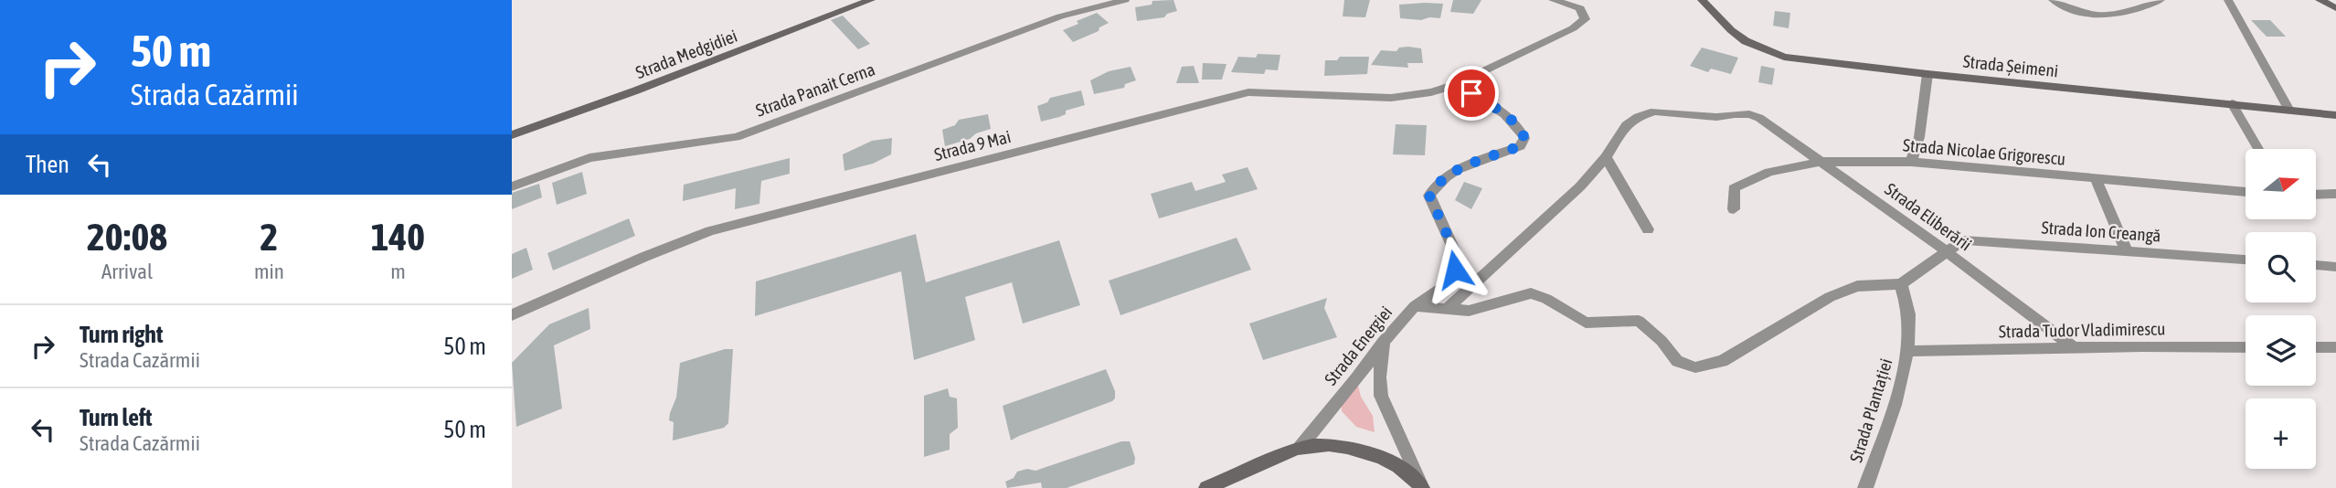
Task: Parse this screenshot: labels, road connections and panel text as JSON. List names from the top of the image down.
{
  "streets": {
    "main road": ["Strada Medgidiei", "Strada Șeimeni", "Strada Energiei"],
    "street": [
      "Strada Panait Cerna",
      "Strada 9 Mai",
      "Strada Nicolae Grigorescu",
      "Strada Eliberării",
      "Strada Ion Creangă",
      "Strada Tudor Vladimirescu",
      "Strada Plantației"
    ]
  },
  "crossings": [
    ["Strada Nicolae Grigorescu", "Strada Eliberării"],
    ["Strada Eliberării", "Strada Ion Creangă"],
    ["Strada Eliberării", "Strada Tudor Vladimirescu"],
    ["Strada Tudor Vladimirescu", "Strada Plantației"],
    ["Strada Energiei", "Strada Plantației"]
  ],
  "north": "right",
  "page": {
    "turn": ["50 m", "Strada Cazărmii"],
    "then": "Then",
    "map_buttons": "+",
    "eta": [
      "20:08",
      "Arrival",
      "2",
      "min",
      "140",
      "m"
    ],
    "list": [
      {
        "name": "Turn right",
        "note": "Strada Cazărmii",
        "value": "50 m"
      },
      {
        "name": "Turn left",
        "note": "Strada Cazărmii",
        "value": "50 m"
      }
    ]
  }
}
